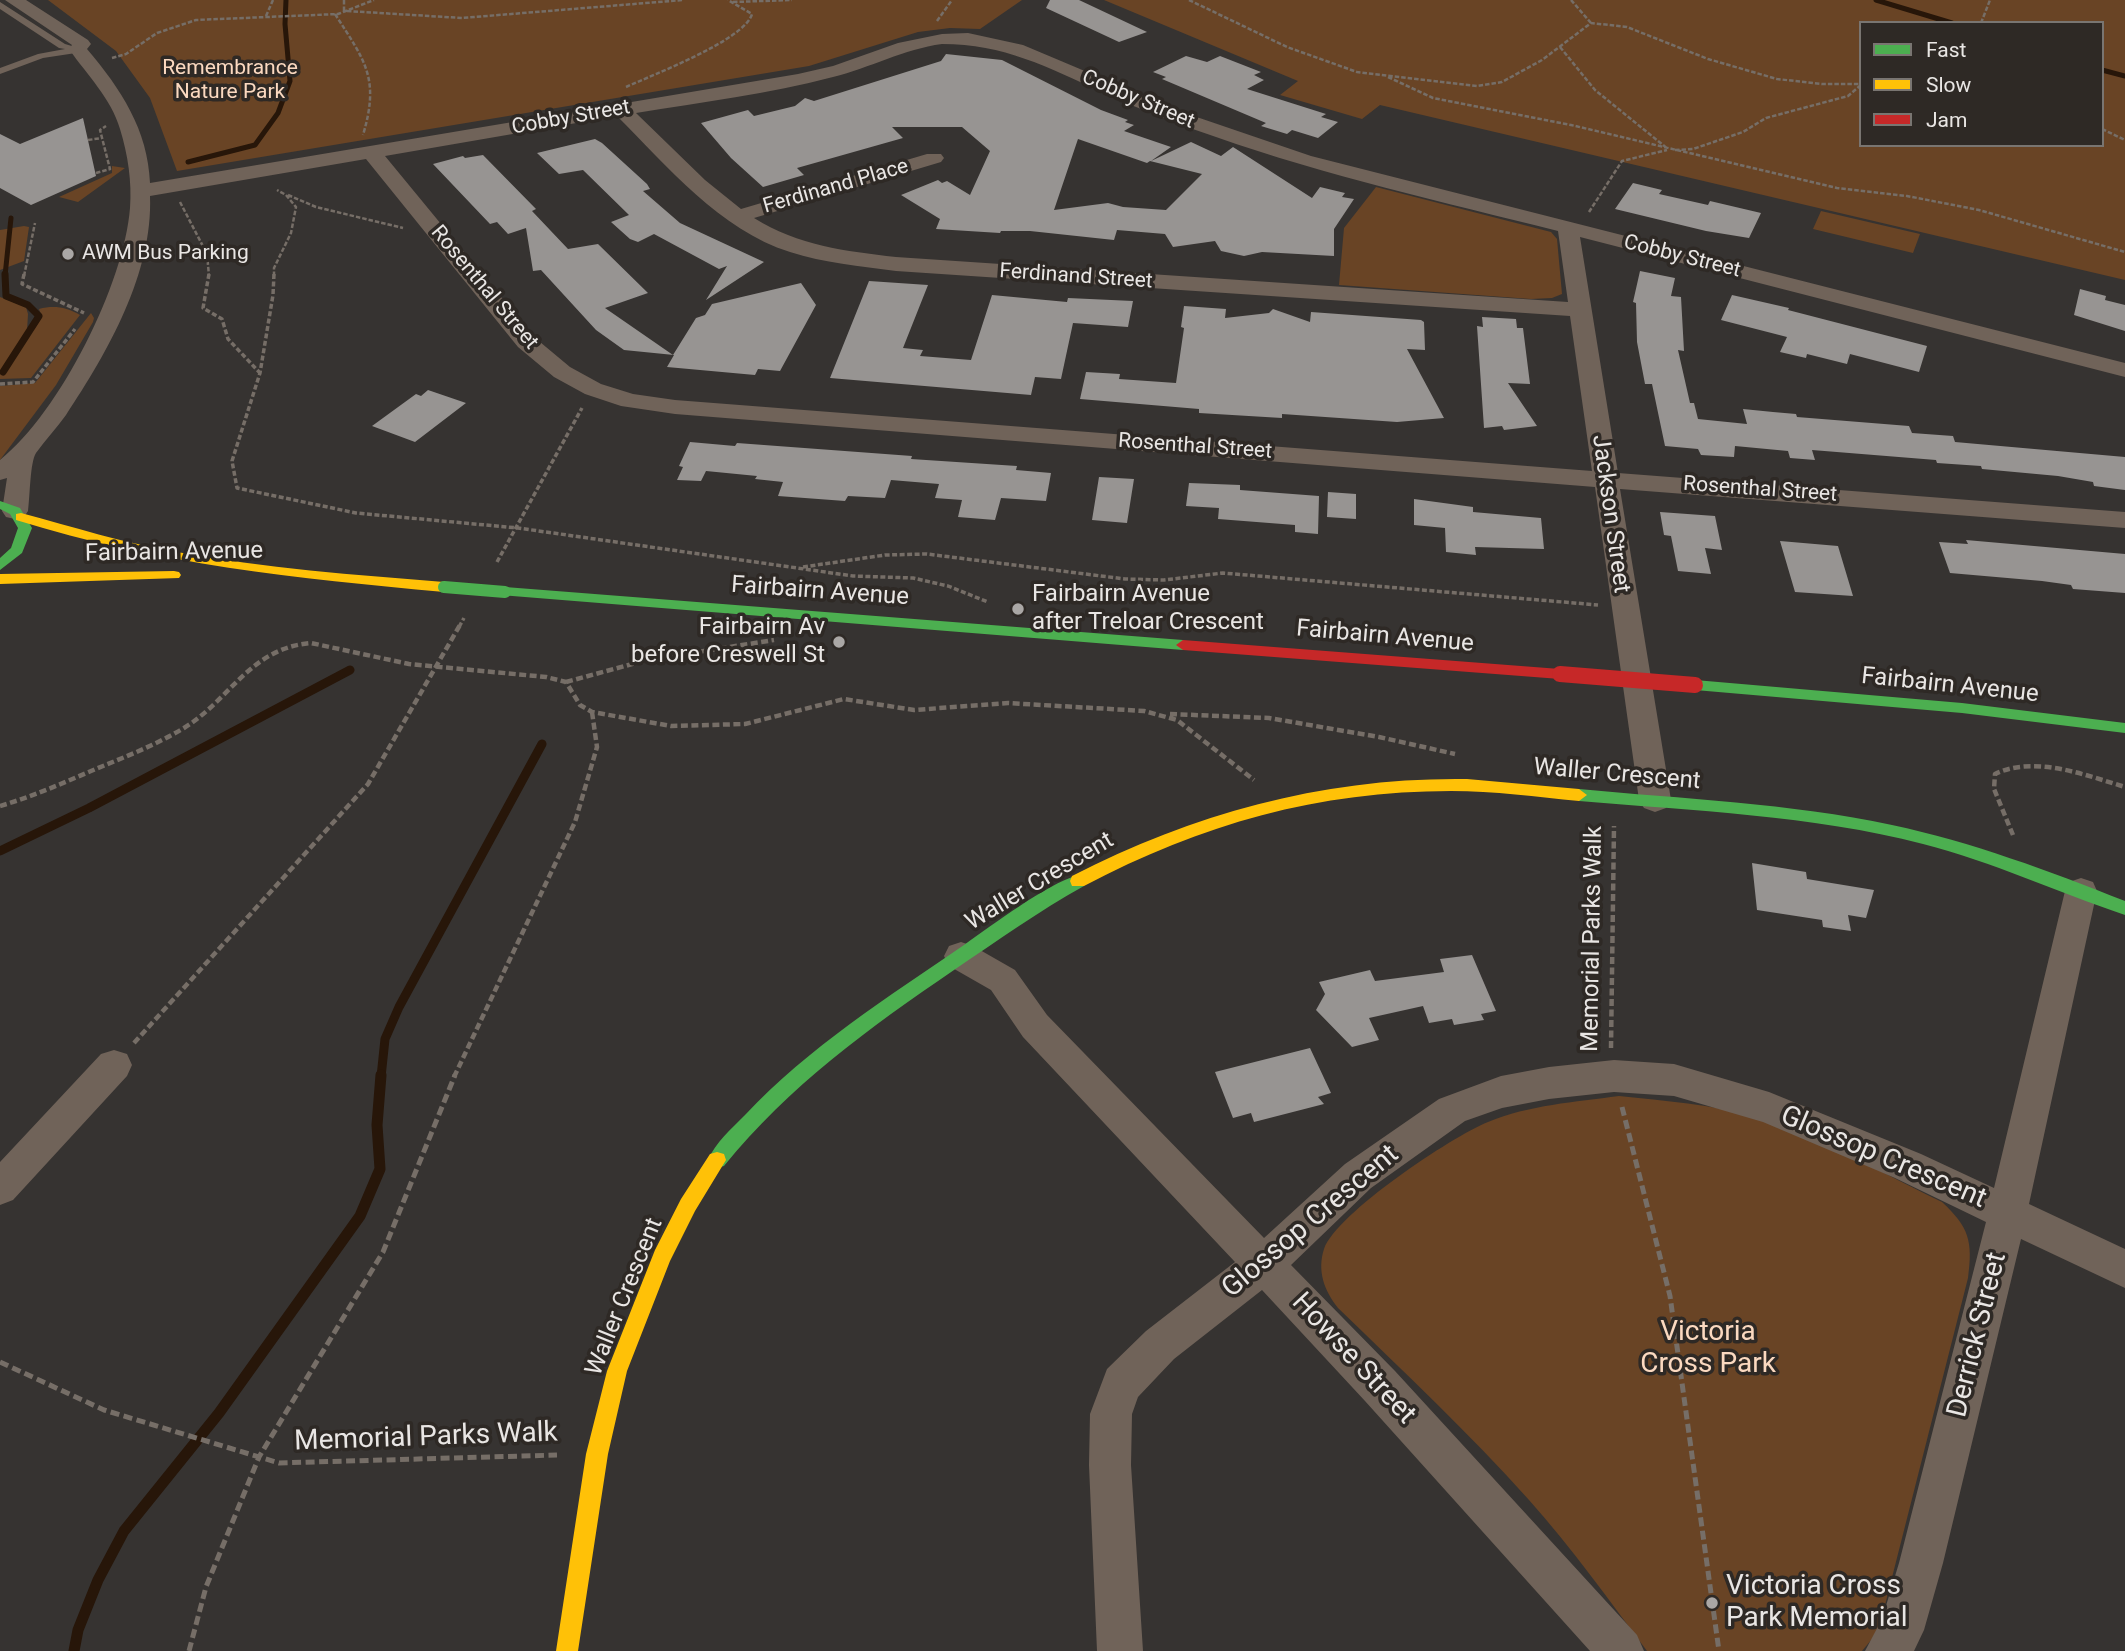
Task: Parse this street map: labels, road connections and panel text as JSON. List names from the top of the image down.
{
  "streets": {
    "main road": ["Fairbairn Avenue", "Waller Crescent"],
    "street": [
      "Cobby Street",
      "Ferdinand Place",
      "Ferdinand Street",
      "Rosenthal Street",
      "Jackson Street",
      "Glossop Crescent",
      "Derrick Street",
      "Howse Street"
    ],
    "path": ["Memorial Parks Walk"]
  },
  "crossings": [
    ["Cobby Street", "Ferdinand Street"],
    ["Cobby Street", "Rosenthal Street"],
    ["Cobby Street", "Jackson Street"],
    ["Ferdinand Place", "Ferdinand Street"],
    ["Ferdinand Street", "Jackson Street"],
    ["Rosenthal Street", "Jackson Street"],
    ["Jackson Street", "Waller Crescent"],
    ["Waller Crescent", "Derrick Street"],
    ["Waller Crescent", "Howse Street"],
    ["Glossop Crescent", "Derrick Street"],
    ["Glossop Crescent", "Howse Street"]
  ],
  "parks": ["Remembrance Nature Park", "Victoria Cross Park"],
  "places": [
    "AWM Bus Parking",
    "Fairbairn Avenue after Treloar Crescent",
    "Fairbairn Av before Creswell St",
    "Victoria Cross Park Memorial"
  ],
  "legend": ["Fast", "Slow", "Jam"]
}
